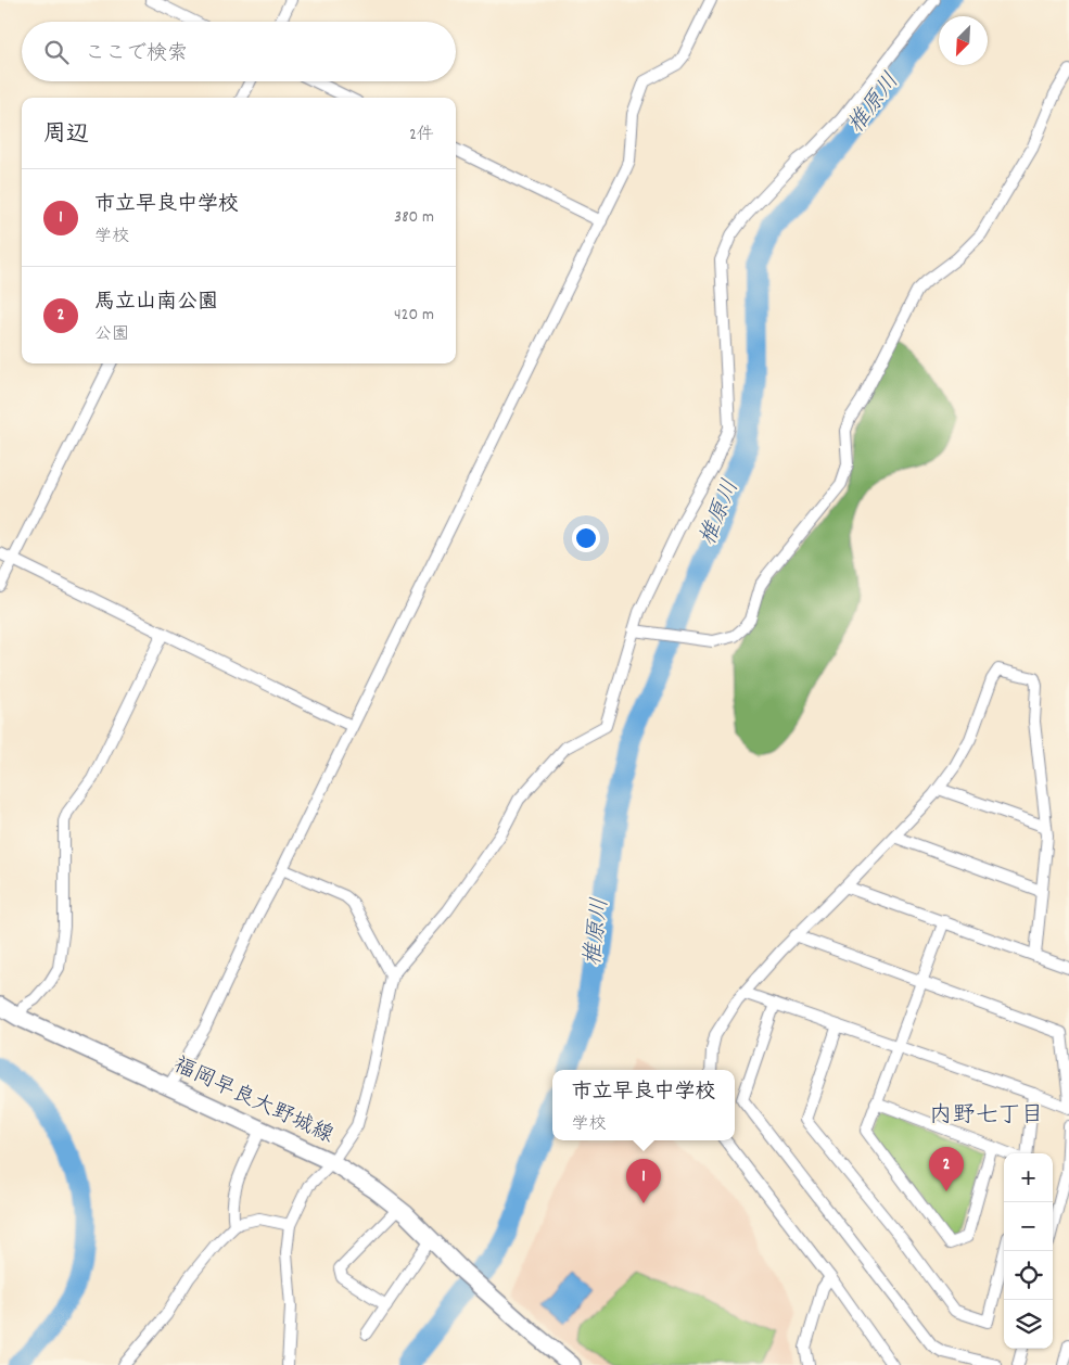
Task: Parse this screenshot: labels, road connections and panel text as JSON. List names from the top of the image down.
{
  "streets": {
    "main road": ["福岡早良大野城線"]
  },
  "districts": ["内野七丁目"],
  "water": ["椎原川"],
  "north": "bottom left",
  "page": {
    "search": "ここで検索",
    "heading": ["周辺", "2件"],
    "list": [
      {
        "mark": "1",
        "name": "市立早良中学校",
        "note": "学校",
        "value": "380 m"
      },
      {
        "mark": "2",
        "name": "馬立山南公園",
        "note": "公園",
        "value": "420 m"
      }
    ],
    "popup": ["市立早良中学校", "学校"],
    "pins": ["2", "1"],
    "map_buttons": ["+", "−"]
  }
}
